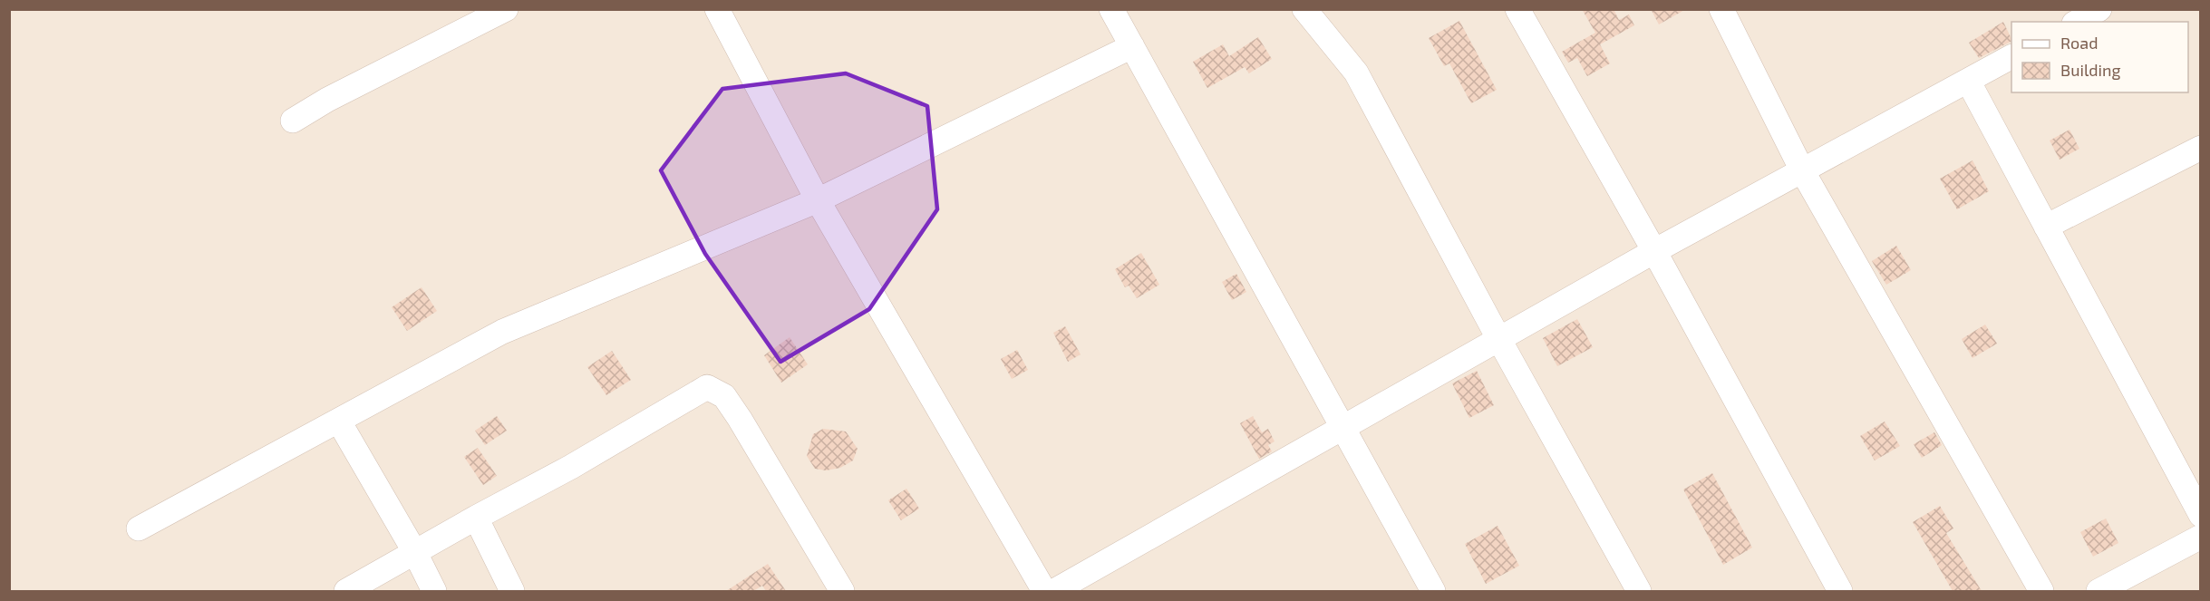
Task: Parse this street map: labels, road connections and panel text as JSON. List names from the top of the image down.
{
  "legend": ["Road", "Building"]
}
